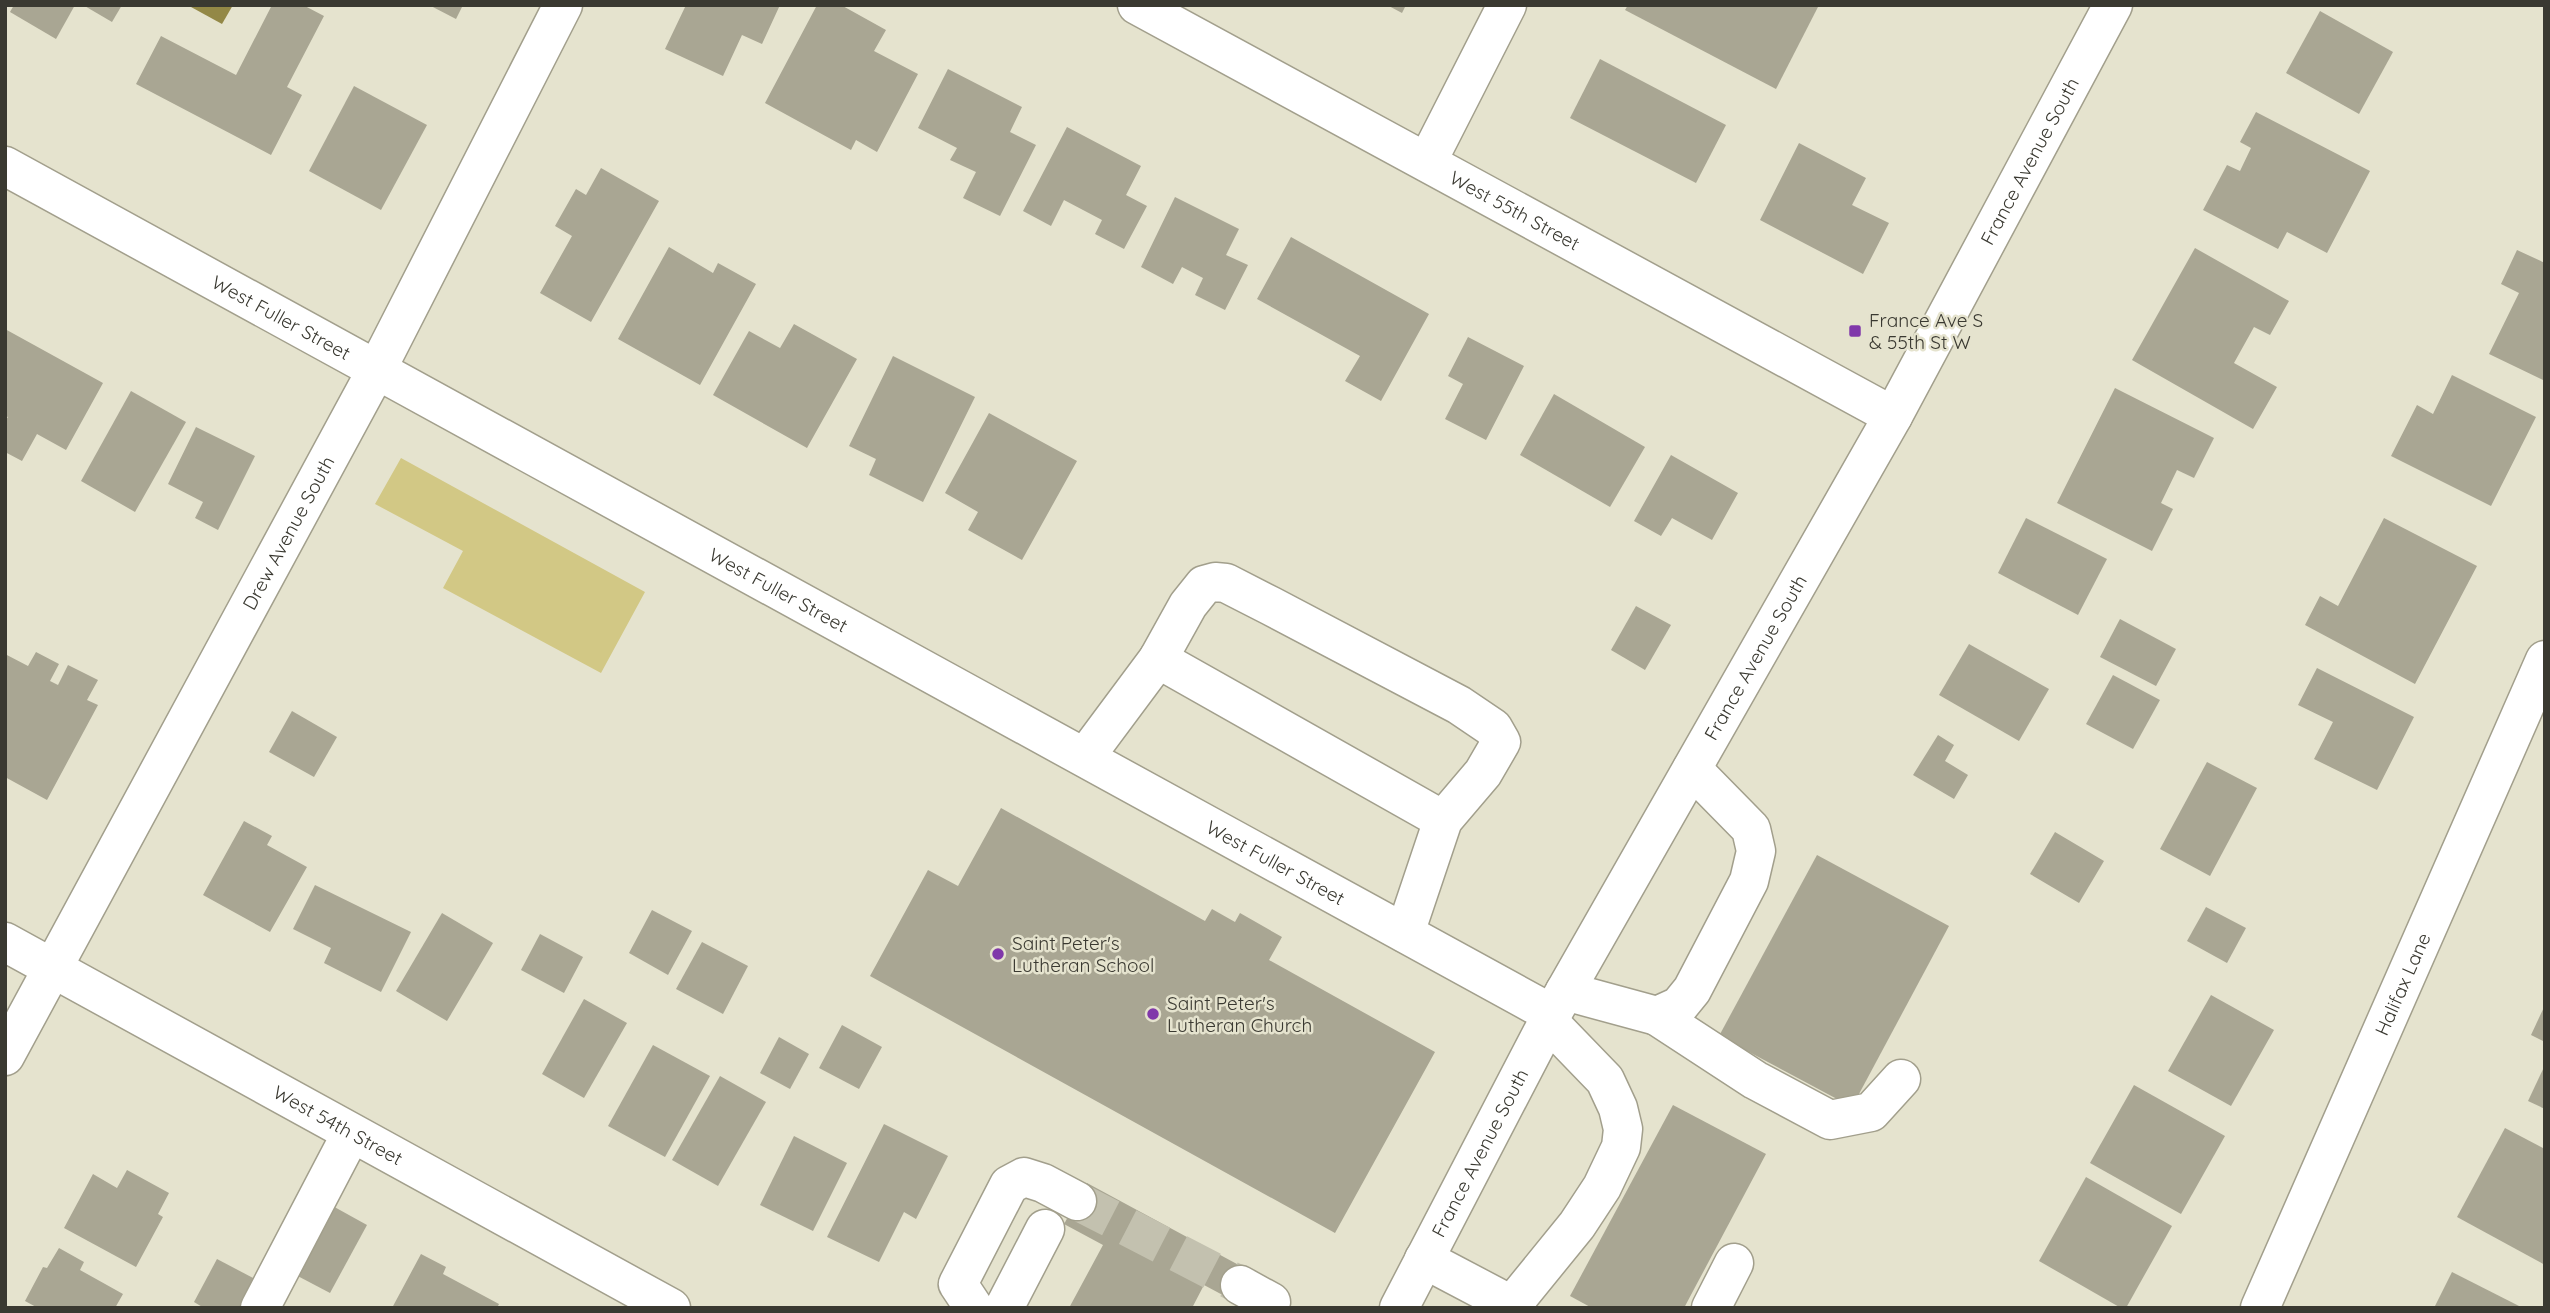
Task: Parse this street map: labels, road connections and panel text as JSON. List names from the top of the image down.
{
  "streets": {
    "street": [
      "France Avenue South",
      "West 55th Street",
      "West Fuller Street",
      "Drew Avenue South",
      "Halifax Lane",
      "West 54th Street"
    ]
  },
  "crossings": [
    ["France Avenue South", "West 55th Street"],
    ["France Avenue South", "West Fuller Street"],
    ["West Fuller Street", "Drew Avenue South"],
    ["Drew Avenue South", "West 54th Street"]
  ],
  "places": {
    "transit": ["France Ave S & 55th St W"],
    "other": ["Saint Peter's Lutheran School", "Saint Peter's Lutheran Church"]
  }
}
